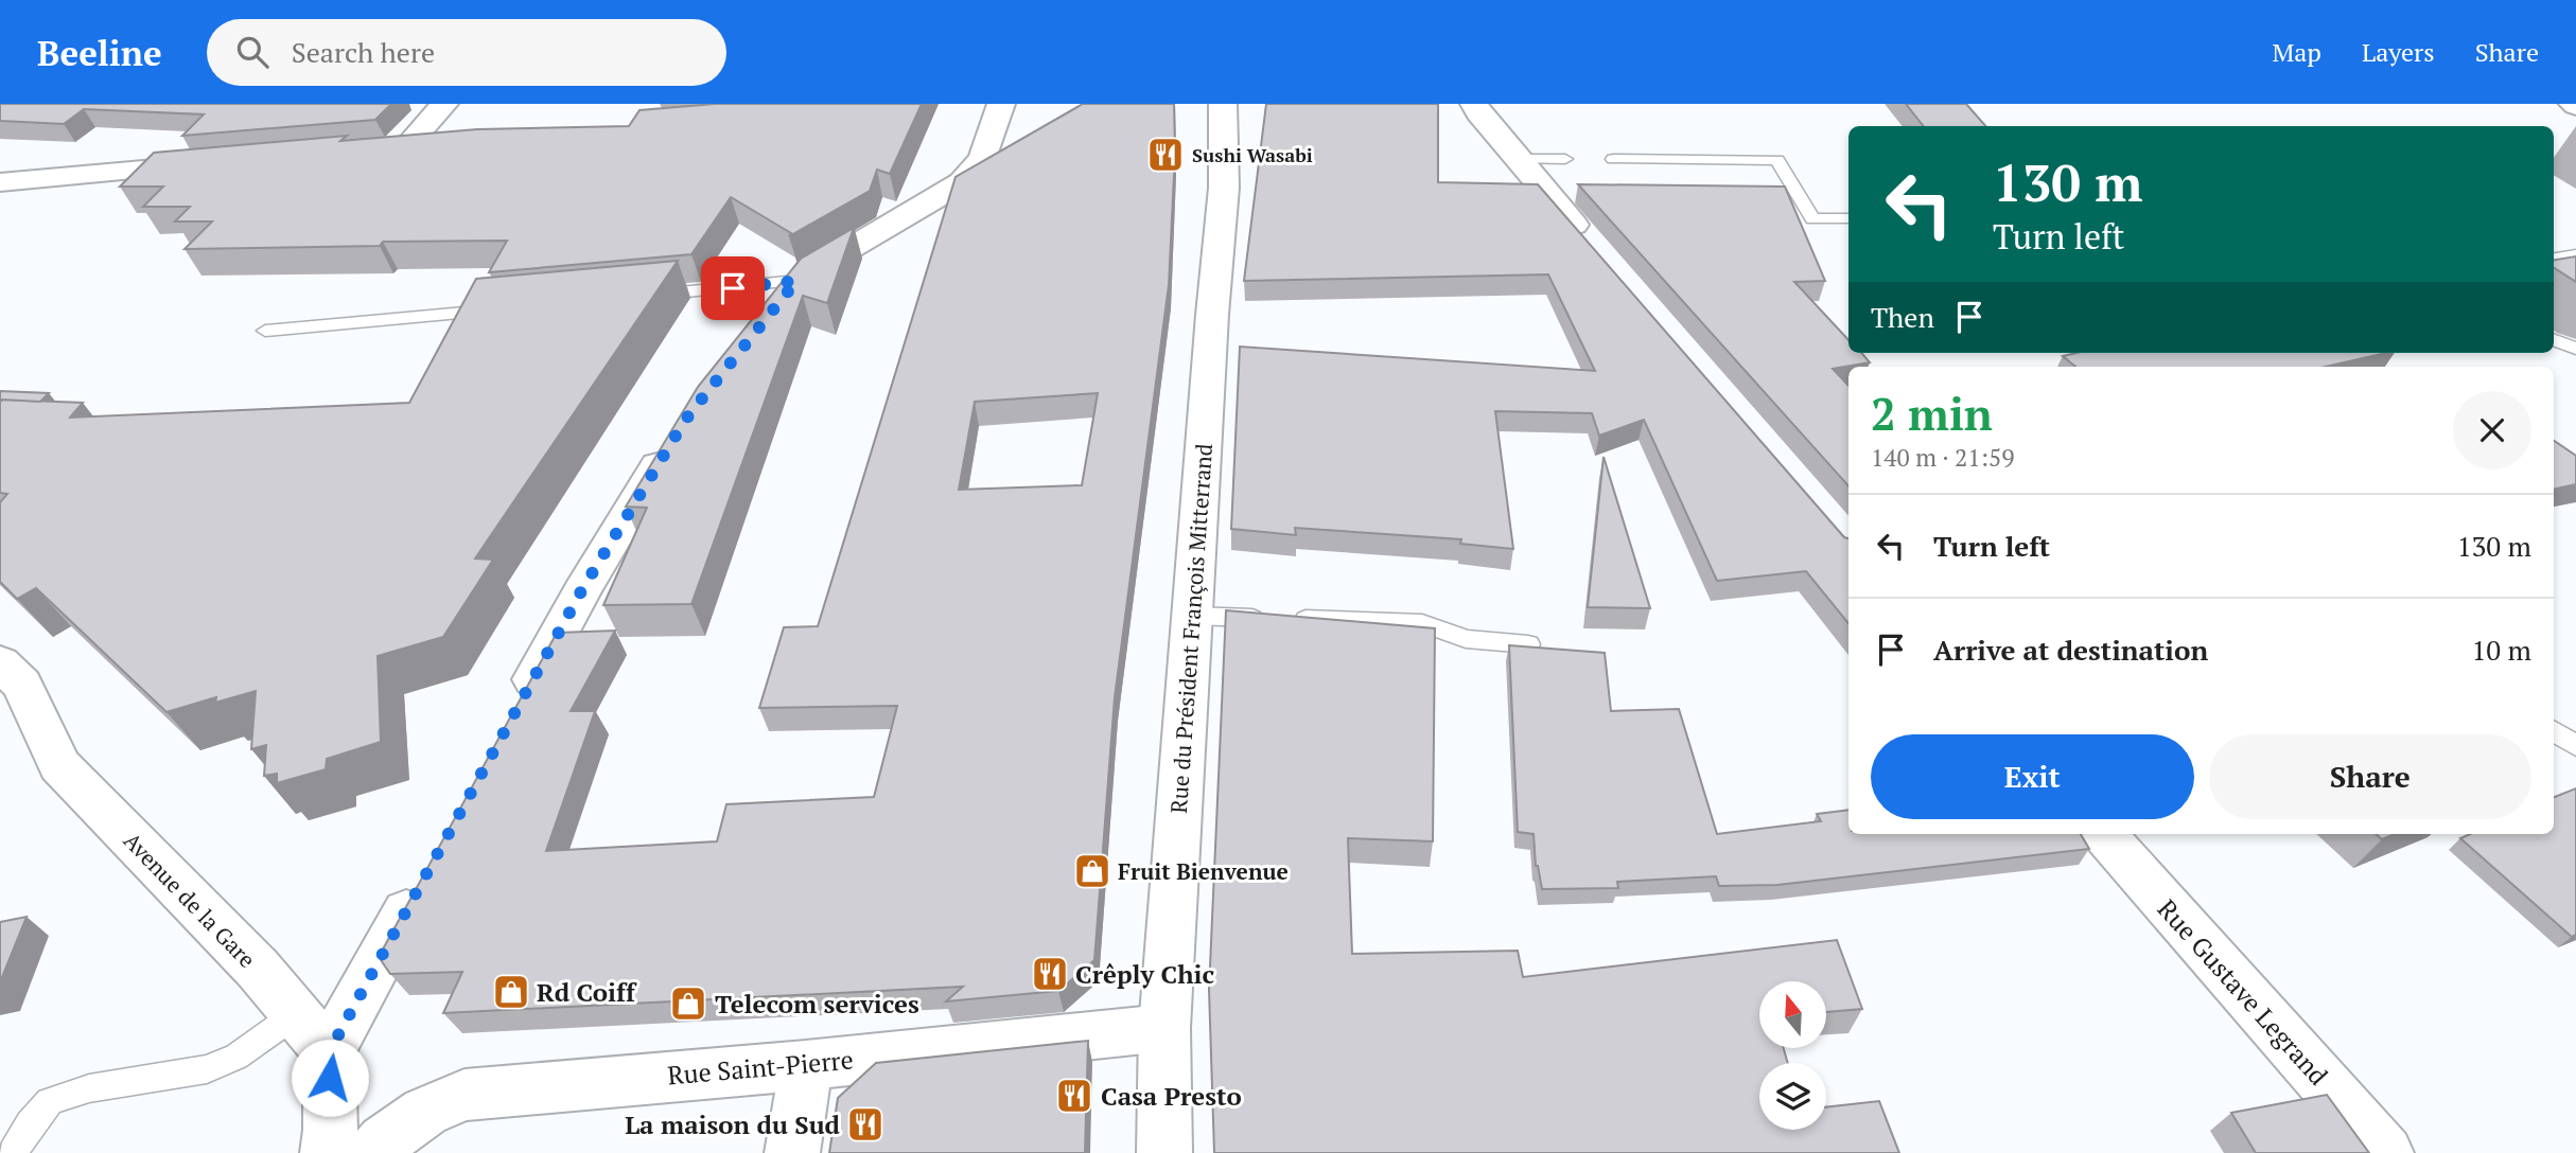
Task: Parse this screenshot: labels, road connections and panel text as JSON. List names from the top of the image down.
{
  "streets": {
    "street": [
      "Rue du Président François Mitterrand",
      "Avenue de la Gare",
      "Rue Gustave Legrand",
      "Rue Saint-Pierre"
    ]
  },
  "crossings": [
    ["Rue du Président François Mitterrand", "Rue Saint-Pierre"]
  ],
  "places": {
    "restaurant": [
      "Sushi Wasabi",
      "Crêply Chic",
      "Casa Presto",
      "La maison du Sud"
    ],
    "shop": ["Fruit Bienvenue", "Rd Coiff", "Telecom services"]
  },
  "north": "top",
  "page": {
    "header": "Beeline",
    "search": "Search here",
    "nav": ["Map", "Layers", "Share"],
    "turn": ["130 m", "Turn left"],
    "then": "Then",
    "heading": ["2 min", "140 m · 21:59"],
    "list": [
      {
        "name": "Turn left",
        "value": "130 m"
      },
      {
        "name": "Arrive at destination",
        "value": "10 m"
      }
    ],
    "buttons": ["Exit", "Share"]
  }
}
